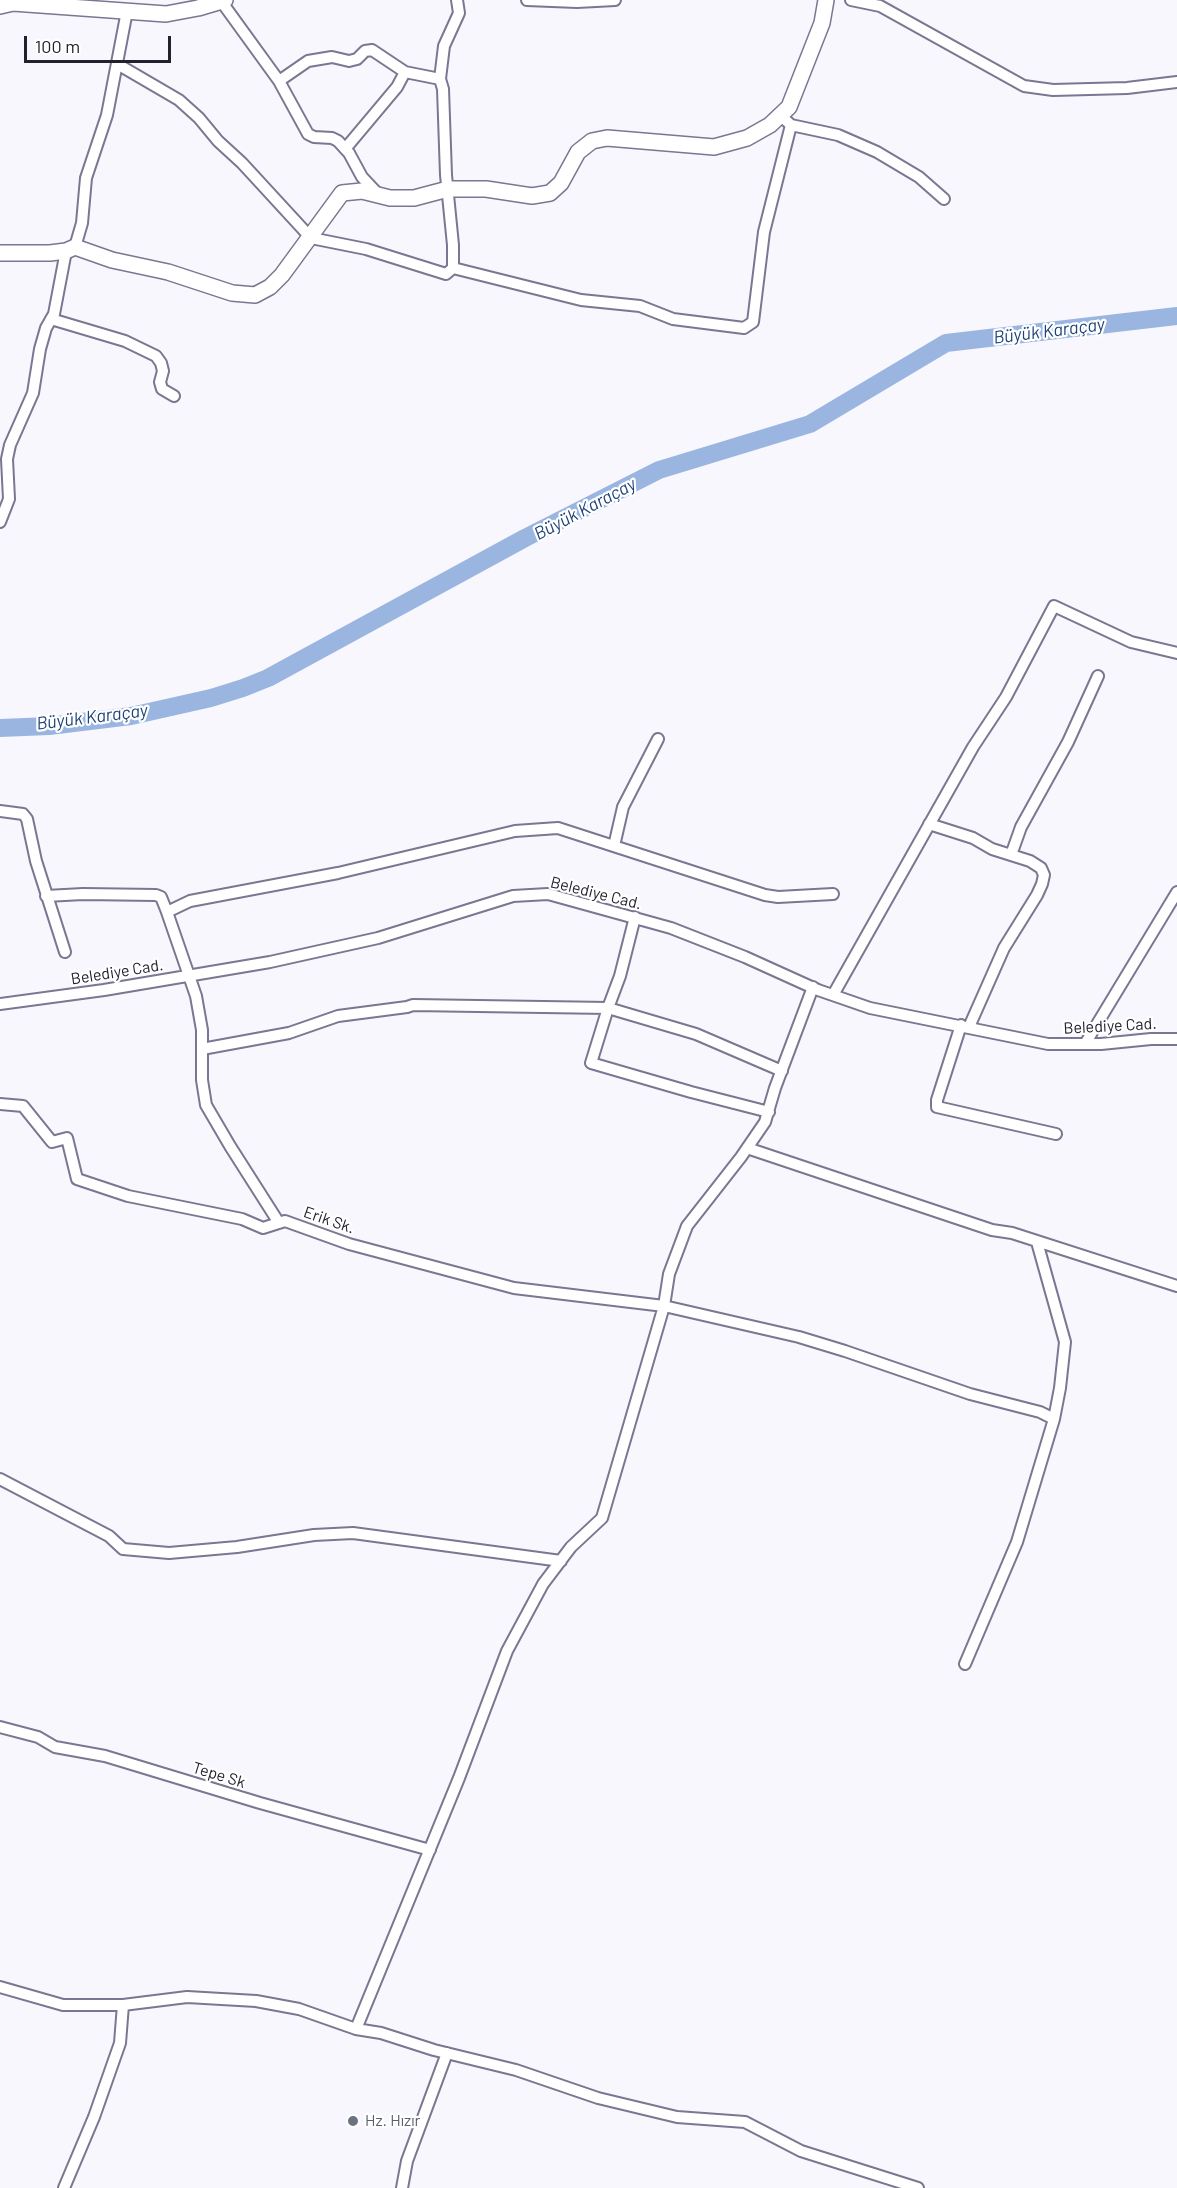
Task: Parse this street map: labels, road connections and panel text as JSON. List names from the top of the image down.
{
  "streets": {
    "street": ["Belediye Cad.", "Erik Sk.", "Tepe Sk"]
  },
  "water": ["Büyük Karaçay"],
  "places": ["Hz. Hızır"],
  "scale_bar": "100 m"
}
